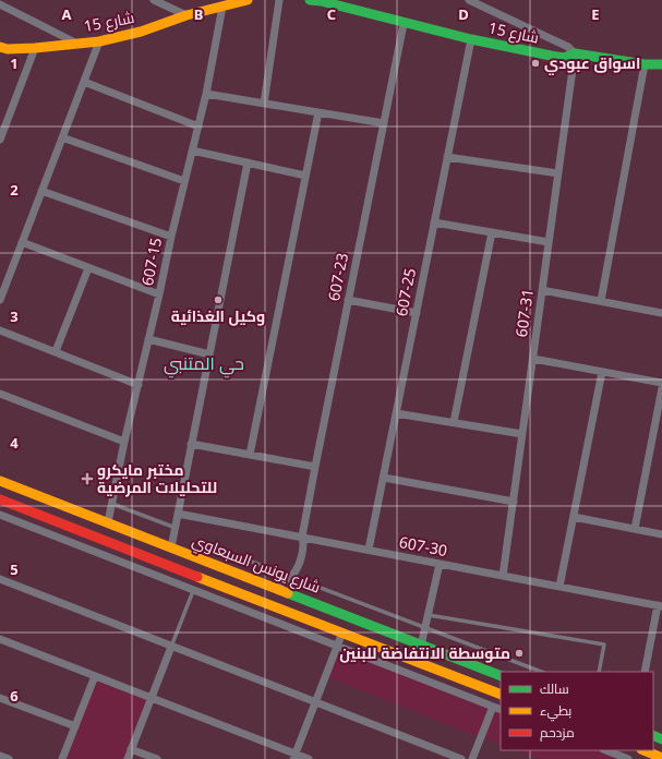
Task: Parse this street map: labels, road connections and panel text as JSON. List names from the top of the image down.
{
  "streets": {
    "main road": ["شارع 15", "شارع يونس السبعاوي"],
    "street": [
      "607-15",
      "607-23",
      "607-25",
      "607-31",
      "607-30"
    ]
  },
  "crossings": [
    ["شارع 15", "607-15"],
    ["شارع 15", "607-23"],
    ["شارع 15", "607-25"],
    ["شارع 15", "607-31"],
    ["607-15", "شارع يونس السبعاوي"],
    ["607-23", "607-30"],
    ["607-25", "607-30"],
    ["607-31", "607-30"]
  ],
  "districts": ["حي المتنبي"],
  "places": {
    "other": ["اسواق عبودي", "وكيل الغذائية", "متوسطة الانتفاضة للبنين"],
    "health": ["مختبر مايكرو للتحليلات المرضية"]
  },
  "legend": ["سالك", "بطيء", "مزدحم"],
  "grid": {
    "columns": [
      "A",
      "B",
      "C",
      "D",
      "E"
    ],
    "rows": [
      "1",
      "2",
      "3",
      "4",
      "5",
      "6"
    ]
  }
}
